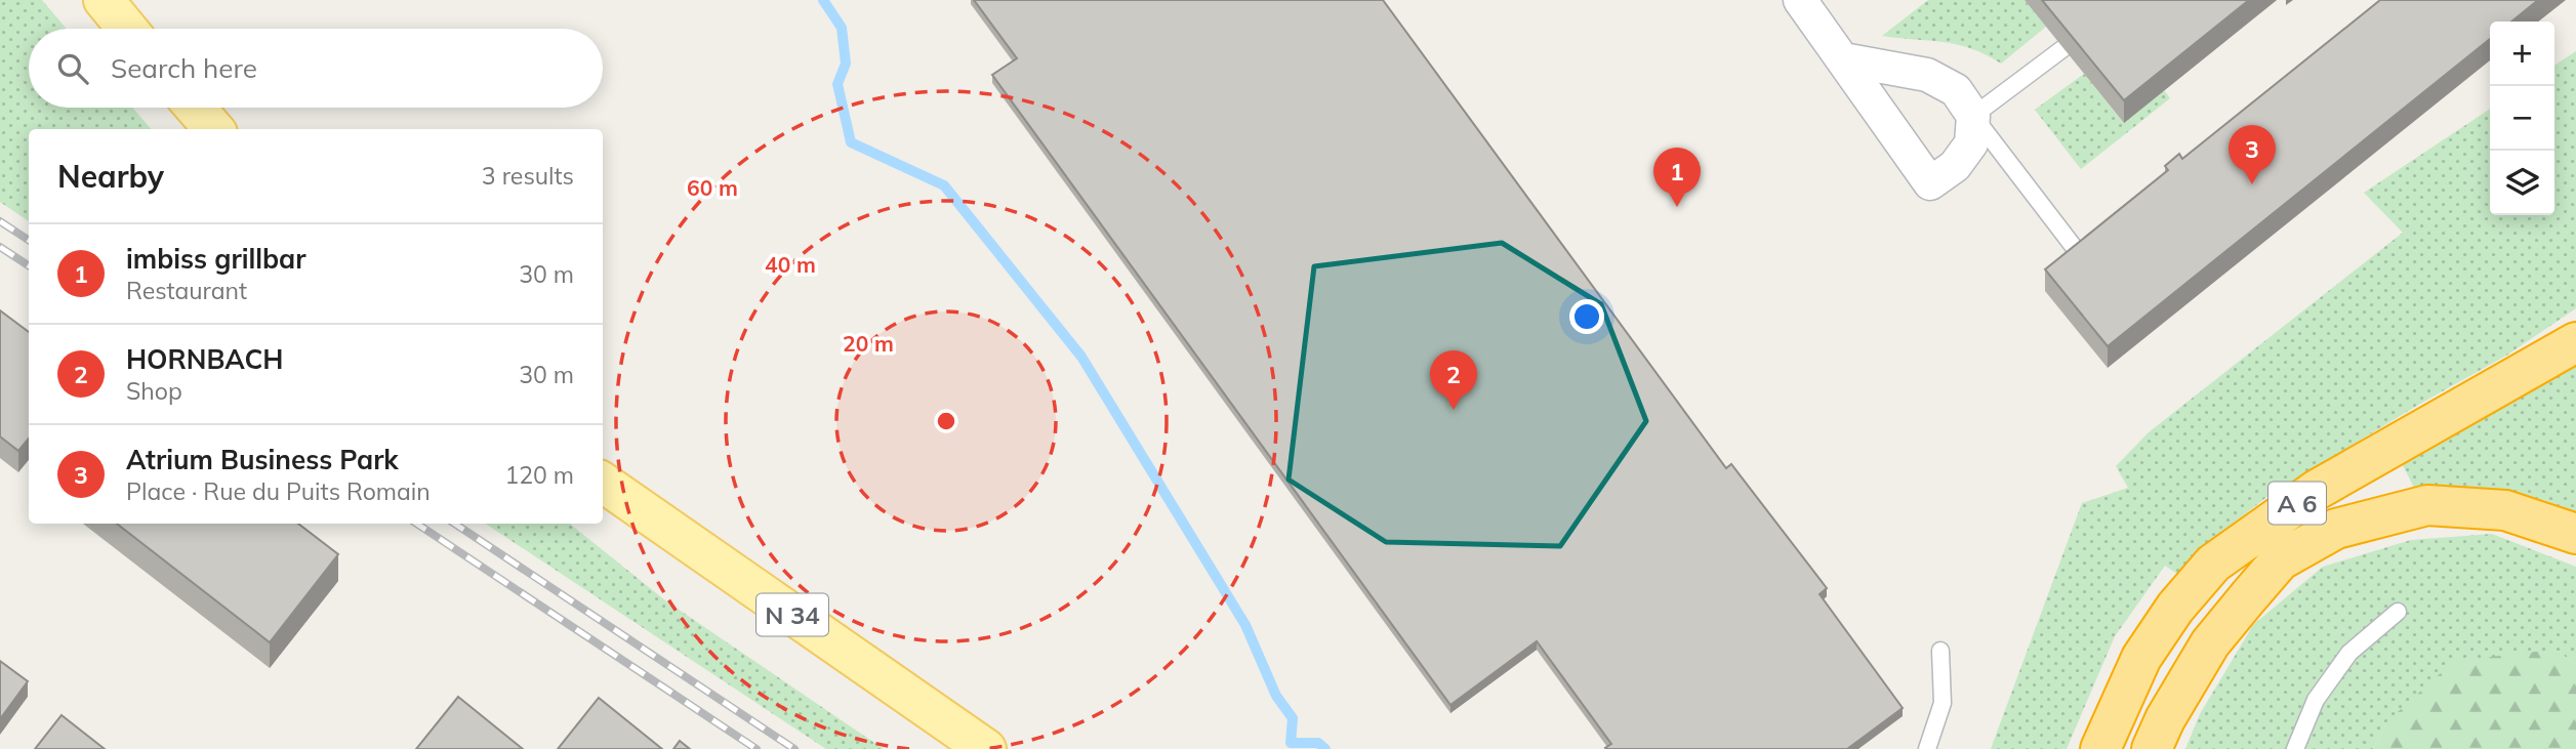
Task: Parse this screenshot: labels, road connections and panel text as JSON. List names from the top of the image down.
{
  "streets": {
    "highway": ["A 6"],
    "main road": ["N 34"]
  },
  "page": {
    "map_buttons": ["+", "−"],
    "search": "Search here",
    "pins": ["3", "1", "2"],
    "heading": ["Nearby", "3 results"],
    "list": [
      {
        "mark": "1",
        "name": "imbiss grillbar",
        "note": "Restaurant",
        "value": "30 m"
      },
      {
        "mark": "2",
        "name": "HORNBACH",
        "note": "Shop",
        "value": "30 m"
      },
      {
        "mark": "3",
        "name": "Atrium Business Park",
        "note": "Place · Rue du Puits Romain",
        "value": "120 m"
      }
    ]
  },
  "rings": ["60 m", "40 m", "20 m"]
}
